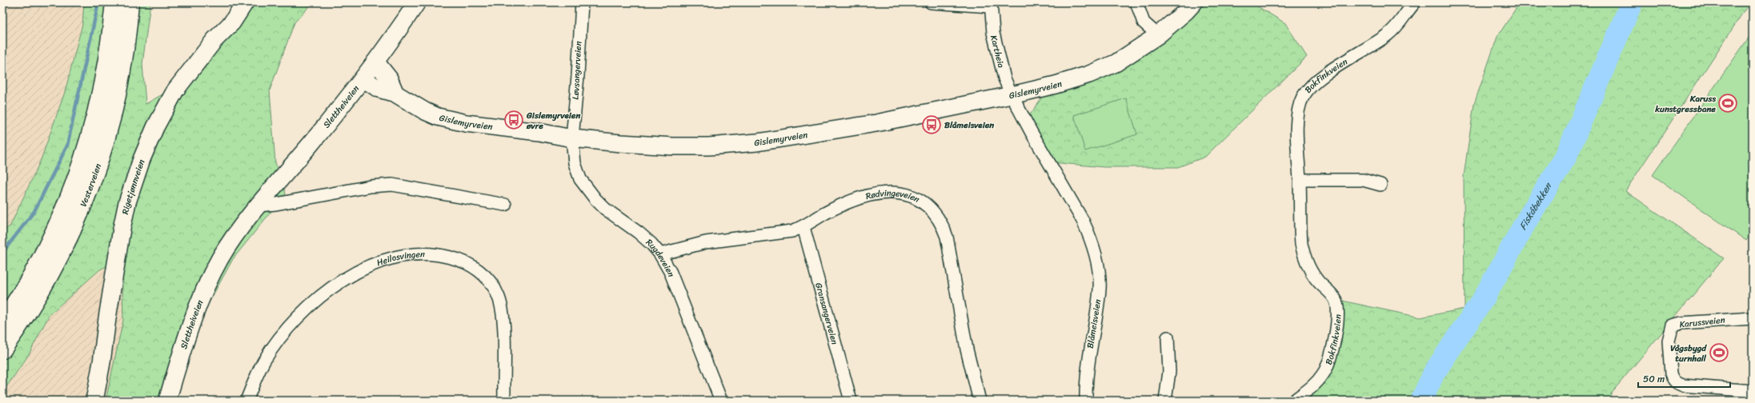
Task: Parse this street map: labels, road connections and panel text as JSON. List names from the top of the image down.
{
  "streets": {
    "highway": ["Vesterveien"],
    "street": [
      "Kartheia",
      "Løvsangerveien",
      "Bokfinkveien",
      "Gislemyrveien",
      "Slettheiveien",
      "Rigetjønnveien",
      "Rødvingeveien",
      "Rugdeveien",
      "Heilosvingen",
      "Gransangerveien",
      "Karussveien",
      "Blåmeisveien"
    ]
  },
  "crossings": [
    ["Kartheia", "Gislemyrveien"],
    ["Kartheia", "Blåmeisveien"],
    ["Løvsangerveien", "Gislemyrveien"],
    ["Løvsangerveien", "Rugdeveien"],
    ["Gislemyrveien", "Slettheiveien"],
    ["Gislemyrveien", "Rugdeveien"],
    ["Gislemyrveien", "Blåmeisveien"],
    ["Rødvingeveien", "Rugdeveien"],
    ["Rødvingeveien", "Gransangerveien"]
  ],
  "water": ["Fiskåbekken"],
  "places": {
    "sports": ["Karuss kunstgressbane", "Vågsbygd turnhall"],
    "bus stop": ["Gislemyrveien øvre", "Blåmeisveien"]
  },
  "scale_bar": "50 m"
}
